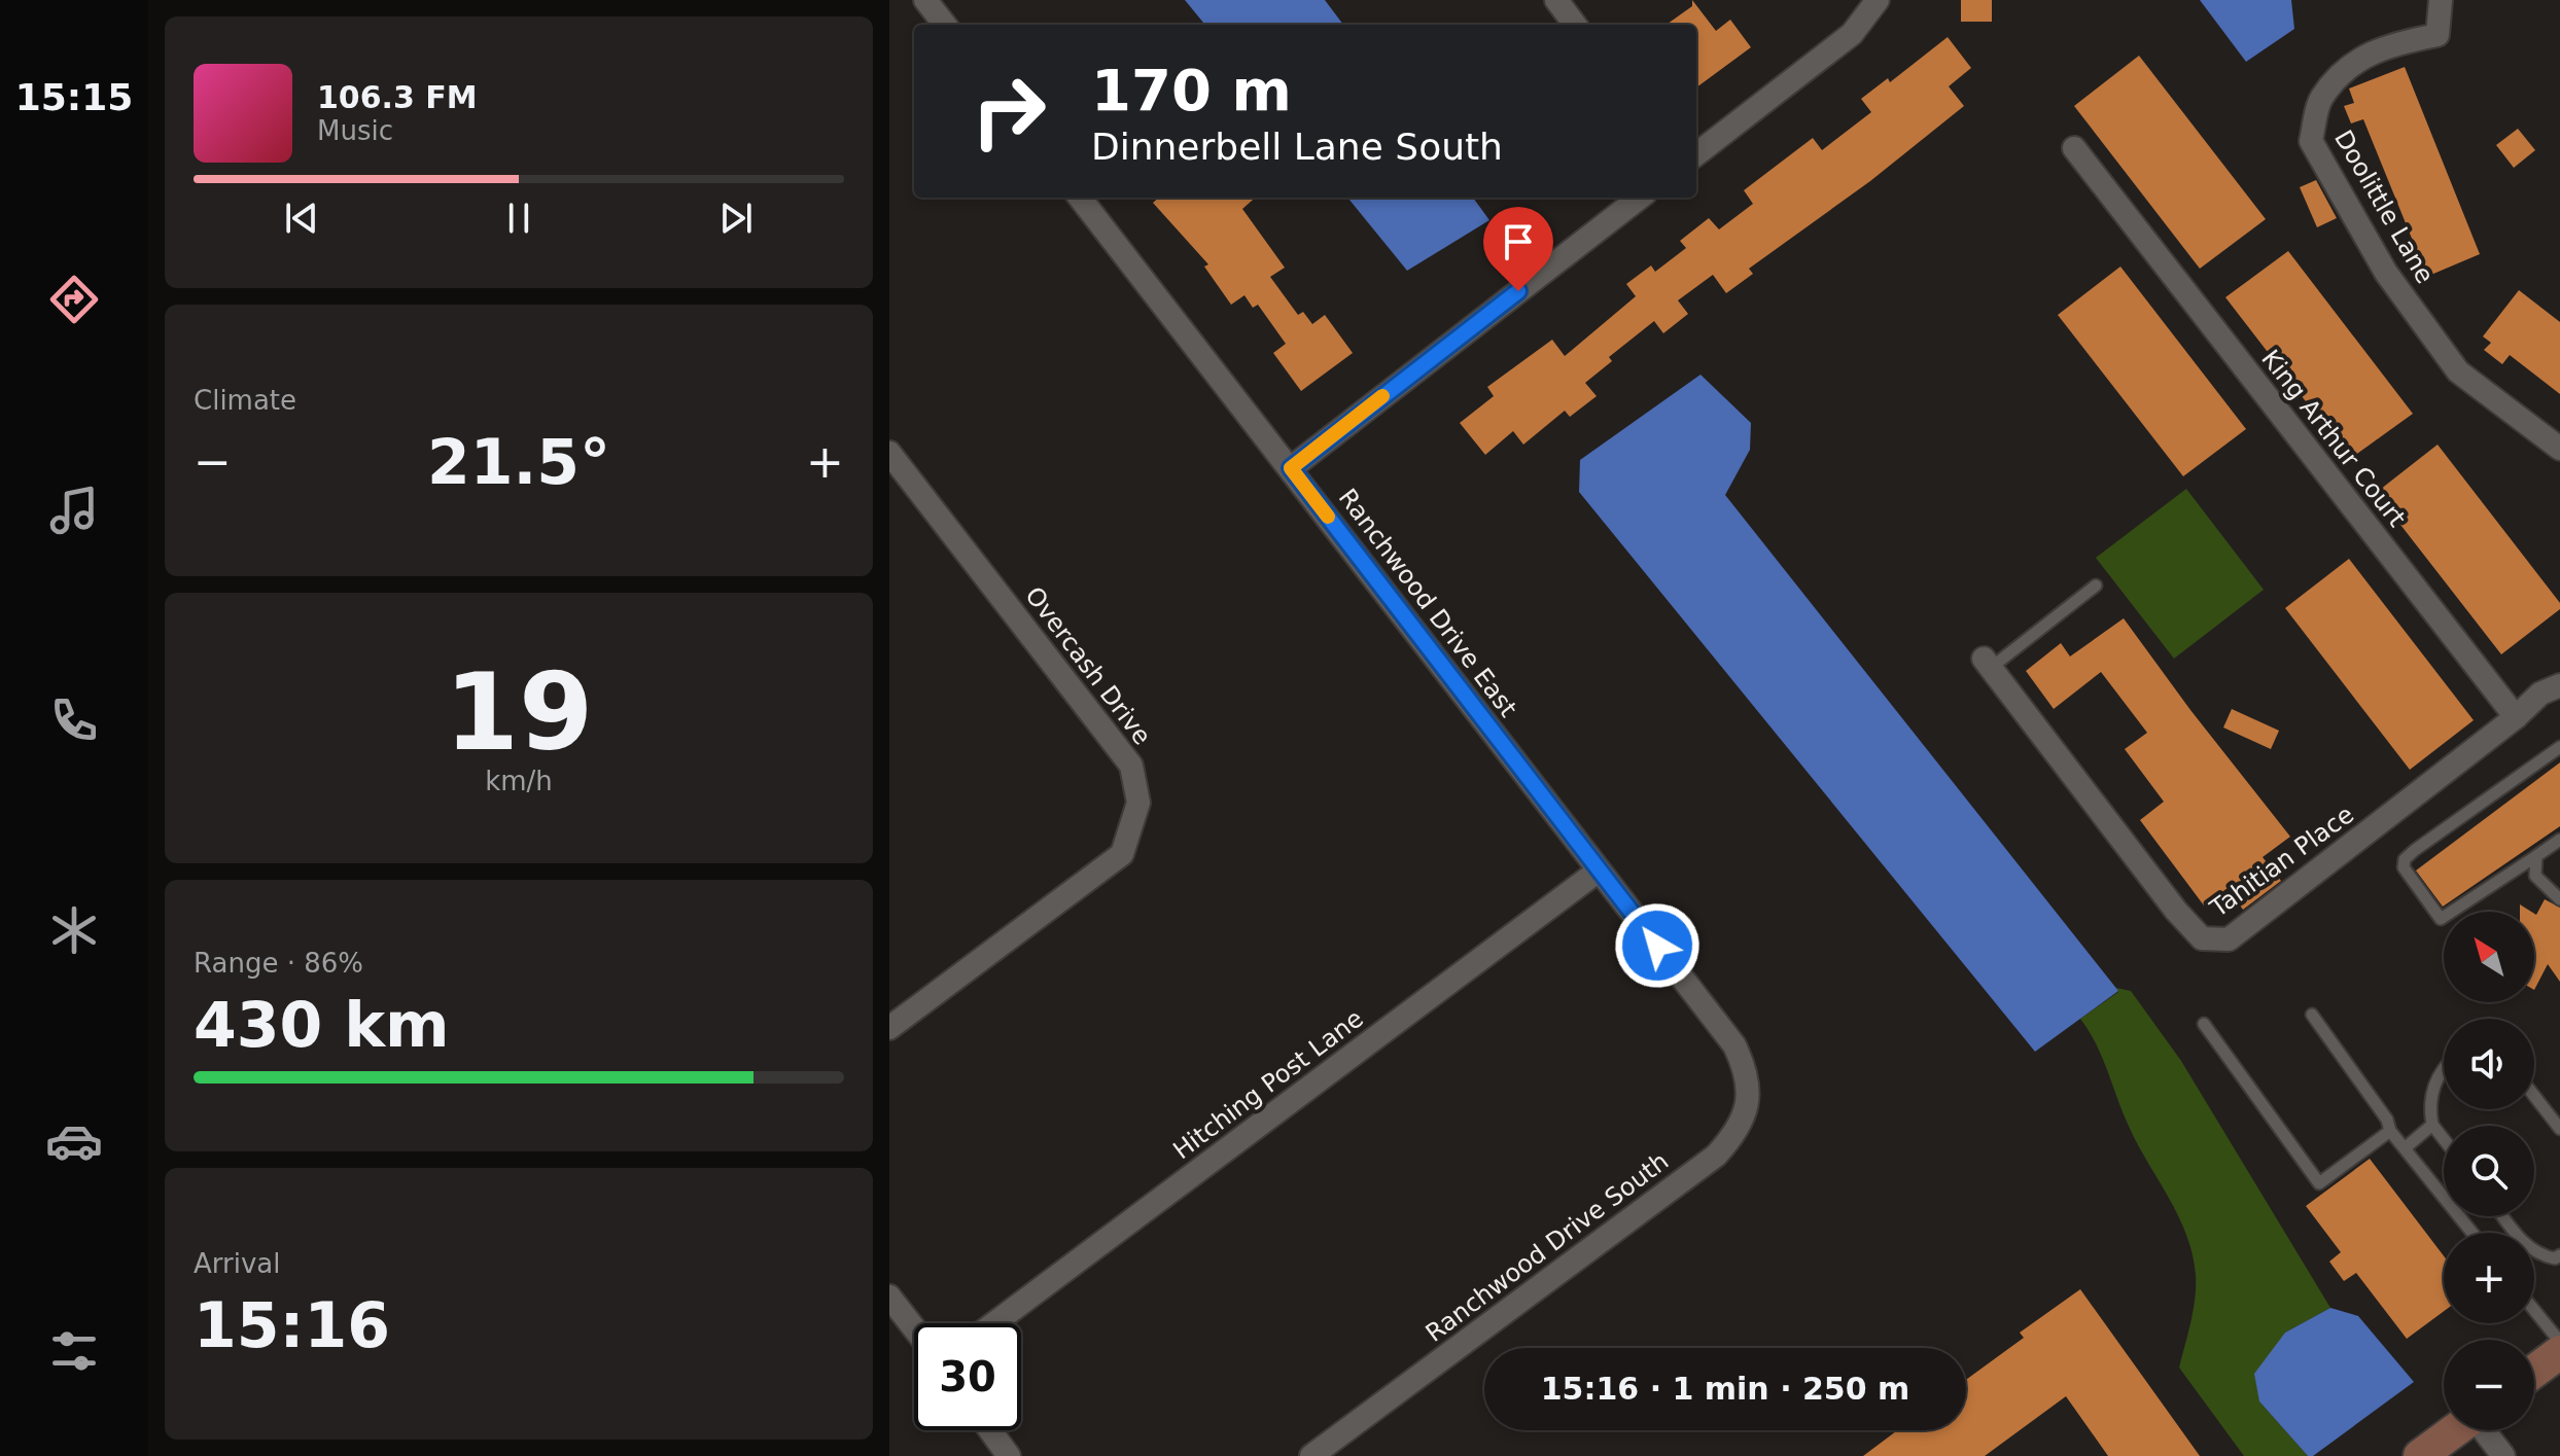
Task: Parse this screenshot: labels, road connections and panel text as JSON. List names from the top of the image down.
{
  "streets": {
    "street": [
      "Doolittle Lane",
      "King Arthur Court",
      "Ranchwood Drive East",
      "Overcash Drive",
      "Tahitian Place",
      "Hitching Post Lane",
      "Ranchwood Drive South"
    ]
  },
  "crossings": [
    ["King Arthur Court", "Tahitian Place"],
    ["Ranchwood Drive East", "Hitching Post Lane"],
    ["Ranchwood Drive East", "Ranchwood Drive South"]
  ],
  "north": "top left",
  "page": {
    "tabs": "15:15",
    "turn": ["170 m", "Dinnerbell Lane South"],
    "song": ["106.3 FM", "Music"],
    "tile": [
      "Climate",
      ["19", "km/h"],
      ["Range · 86%", "430 km"],
      ["Arrival", "15:16"]
    ],
    "heat": ["−", "21.5°", "+"],
    "map_buttons": ["+", "−"],
    "limit": "30",
    "trip": "15:16 · 1 min · 250 m"
  }
}
